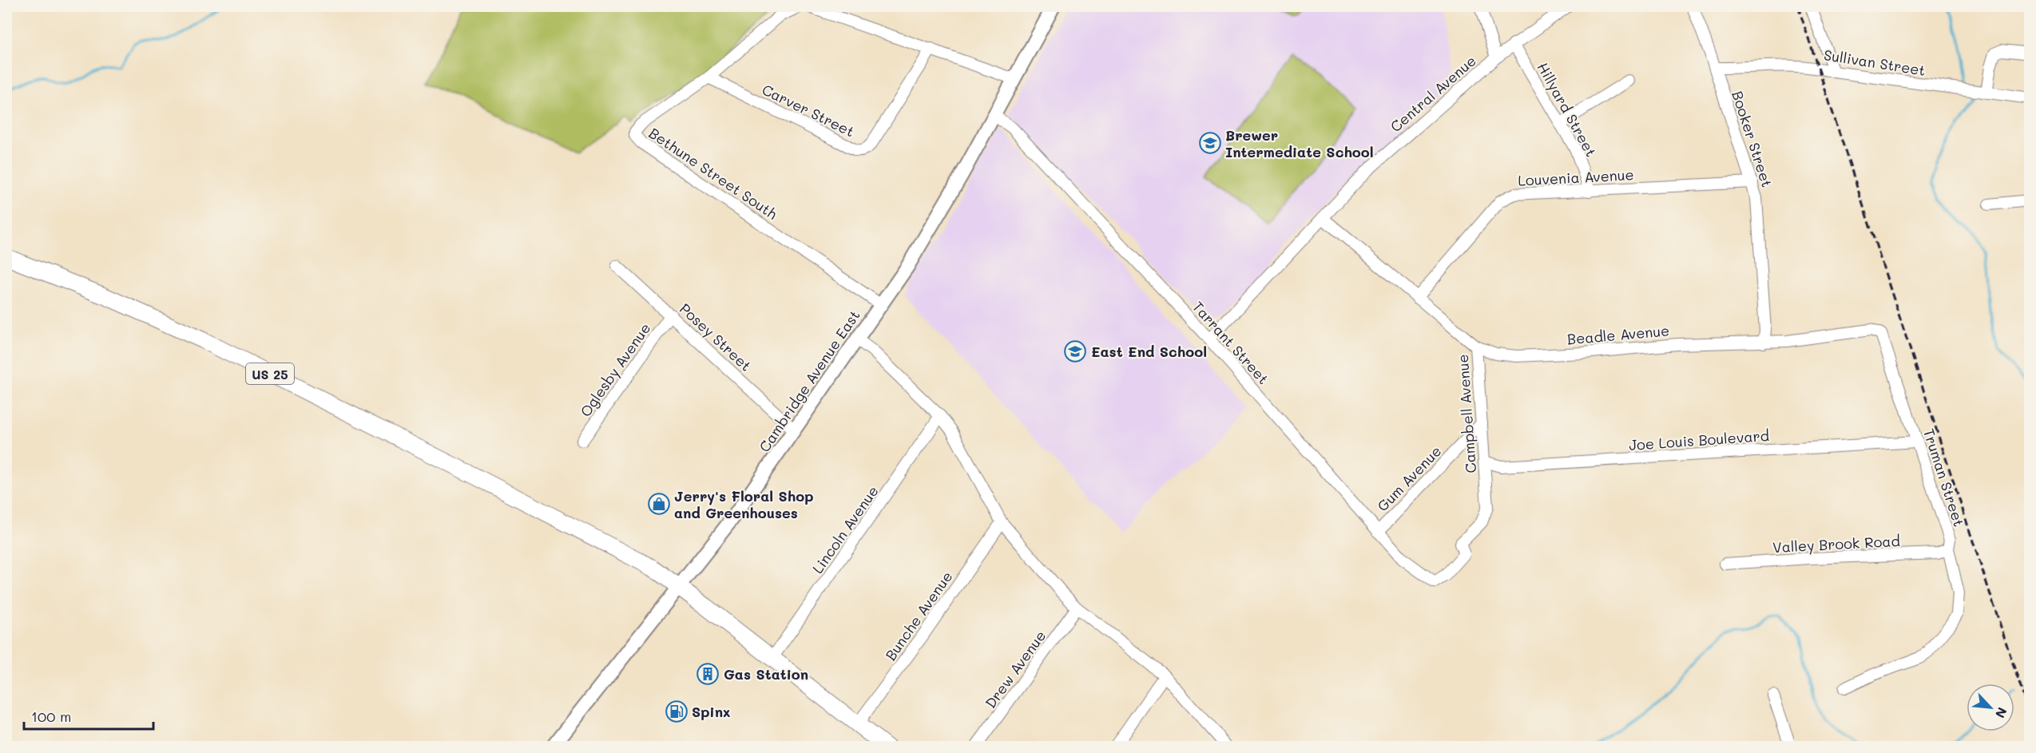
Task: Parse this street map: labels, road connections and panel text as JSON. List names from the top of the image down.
{
  "streets": {
    "highway": ["US 25"],
    "main road": ["Cambridge Avenue East"],
    "street": [
      "Sullivan Street",
      "Central Avenue",
      "Hillyard Street",
      "Carver Street",
      "Booker Street",
      "Bethune Street South",
      "Louvenia Avenue",
      "Beadle Avenue",
      "Posey Street",
      "Tarrant Street",
      "Oglesby Avenue",
      "Campbell Avenue",
      "Joe Louis Boulevard",
      "Truman Street",
      "Gum Avenue",
      "Lincoln Avenue",
      "Valley Brook Road",
      "Bunche Avenue",
      "Drew Avenue"
    ]
  },
  "crossings": [
    ["Sullivan Street", "Booker Street"],
    ["Central Avenue", "Hillyard Street"],
    ["Central Avenue", "Tarrant Street"],
    ["Central Avenue", "Campbell Avenue"],
    ["Hillyard Street", "Louvenia Avenue"],
    ["Carver Street", "Bethune Street South"],
    ["Booker Street", "Louvenia Avenue"],
    ["Booker Street", "Beadle Avenue"],
    ["Booker Street", "Truman Street"],
    ["Bethune Street South", "Cambridge Avenue East"],
    ["Louvenia Avenue", "Campbell Avenue"],
    ["Beadle Avenue", "Campbell Avenue"],
    ["Beadle Avenue", "Truman Street"],
    ["Posey Street", "Oglesby Avenue"],
    ["Posey Street", "Cambridge Avenue East"],
    ["Tarrant Street", "Cambridge Avenue East"],
    ["Tarrant Street", "Campbell Avenue"],
    ["Tarrant Street", "Gum Avenue"],
    ["US 25", "Cambridge Avenue East"],
    ["US 25", "Lincoln Avenue"],
    ["US 25", "Bunche Avenue"],
    ["Campbell Avenue", "Joe Louis Boulevard"],
    ["Campbell Avenue", "Gum Avenue"],
    ["Joe Louis Boulevard", "Truman Street"],
    ["Truman Street", "Valley Brook Road"]
  ],
  "places": {
    "school or university": ["Brewer Intermediate School", "East End School"],
    "shop": ["Jerry's Floral Shop and Greenhouses"],
    "building": ["Gas Station"],
    "fuel station": ["Spinx"]
  },
  "scale_bar": "100 m",
  "north": "bottom right"
}
